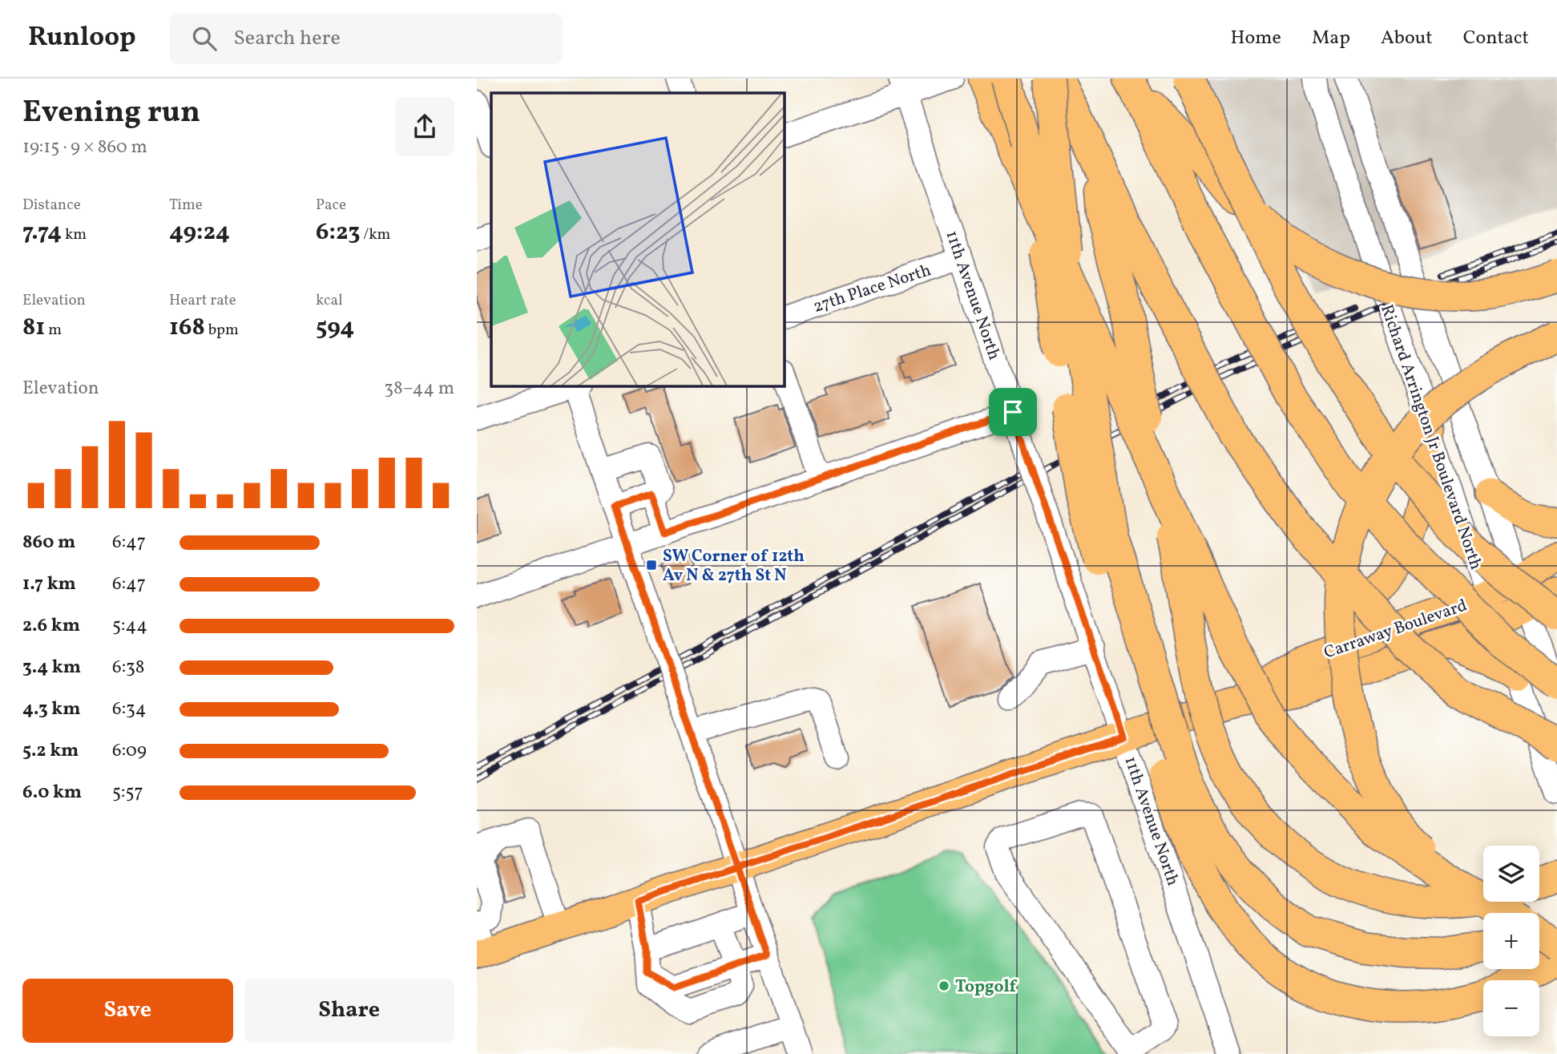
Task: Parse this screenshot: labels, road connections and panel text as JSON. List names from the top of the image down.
{
  "streets": {
    "main road": ["Carraway Boulevard"],
    "street": ["27th Place North", "11th Avenue North", "Richard Arrington Jr Boulevard North"]
  },
  "crossings": [
    ["27th Place North", "11th Avenue North"],
    ["11th Avenue North", "Carraway Boulevard"],
    ["Richard Arrington Jr Boulevard North", "Carraway Boulevard"]
  ],
  "places": {
    "transit": ["SW Corner of 12th Av N & 27th St N"],
    "other": ["Topgolf"]
  },
  "page": {
    "header": "Runloop",
    "search": "Search here",
    "nav": [
      "Home",
      "Map",
      "About",
      "Contact"
    ],
    "heading": ["Evening run", "19:15 · 9 × 860 m"],
    "stats": [
      ["Distance", "7.74 km"],
      ["Time", "49:24"],
      ["Pace", "6:23 /km"],
      ["Elevation", "81 m"],
      ["Heart rate", "168 bpm"],
      ["kcal", "594"]
    ],
    "chart": ["Elevation", "38–44 m"],
    "list": [
      {
        "name": "860 m",
        "note": "6:47"
      },
      {
        "name": "1.7 km",
        "note": "6:47"
      },
      {
        "name": "2.6 km",
        "note": "5:44"
      },
      {
        "name": "3.4 km",
        "note": "6:38"
      },
      {
        "name": "4.3 km",
        "note": "6:34"
      },
      {
        "name": "5.2 km",
        "note": "6:09"
      },
      {
        "name": "6.0 km",
        "note": "5:57"
      }
    ],
    "map_buttons": ["+", "−"],
    "buttons": ["Save", "Share"]
  }
}
